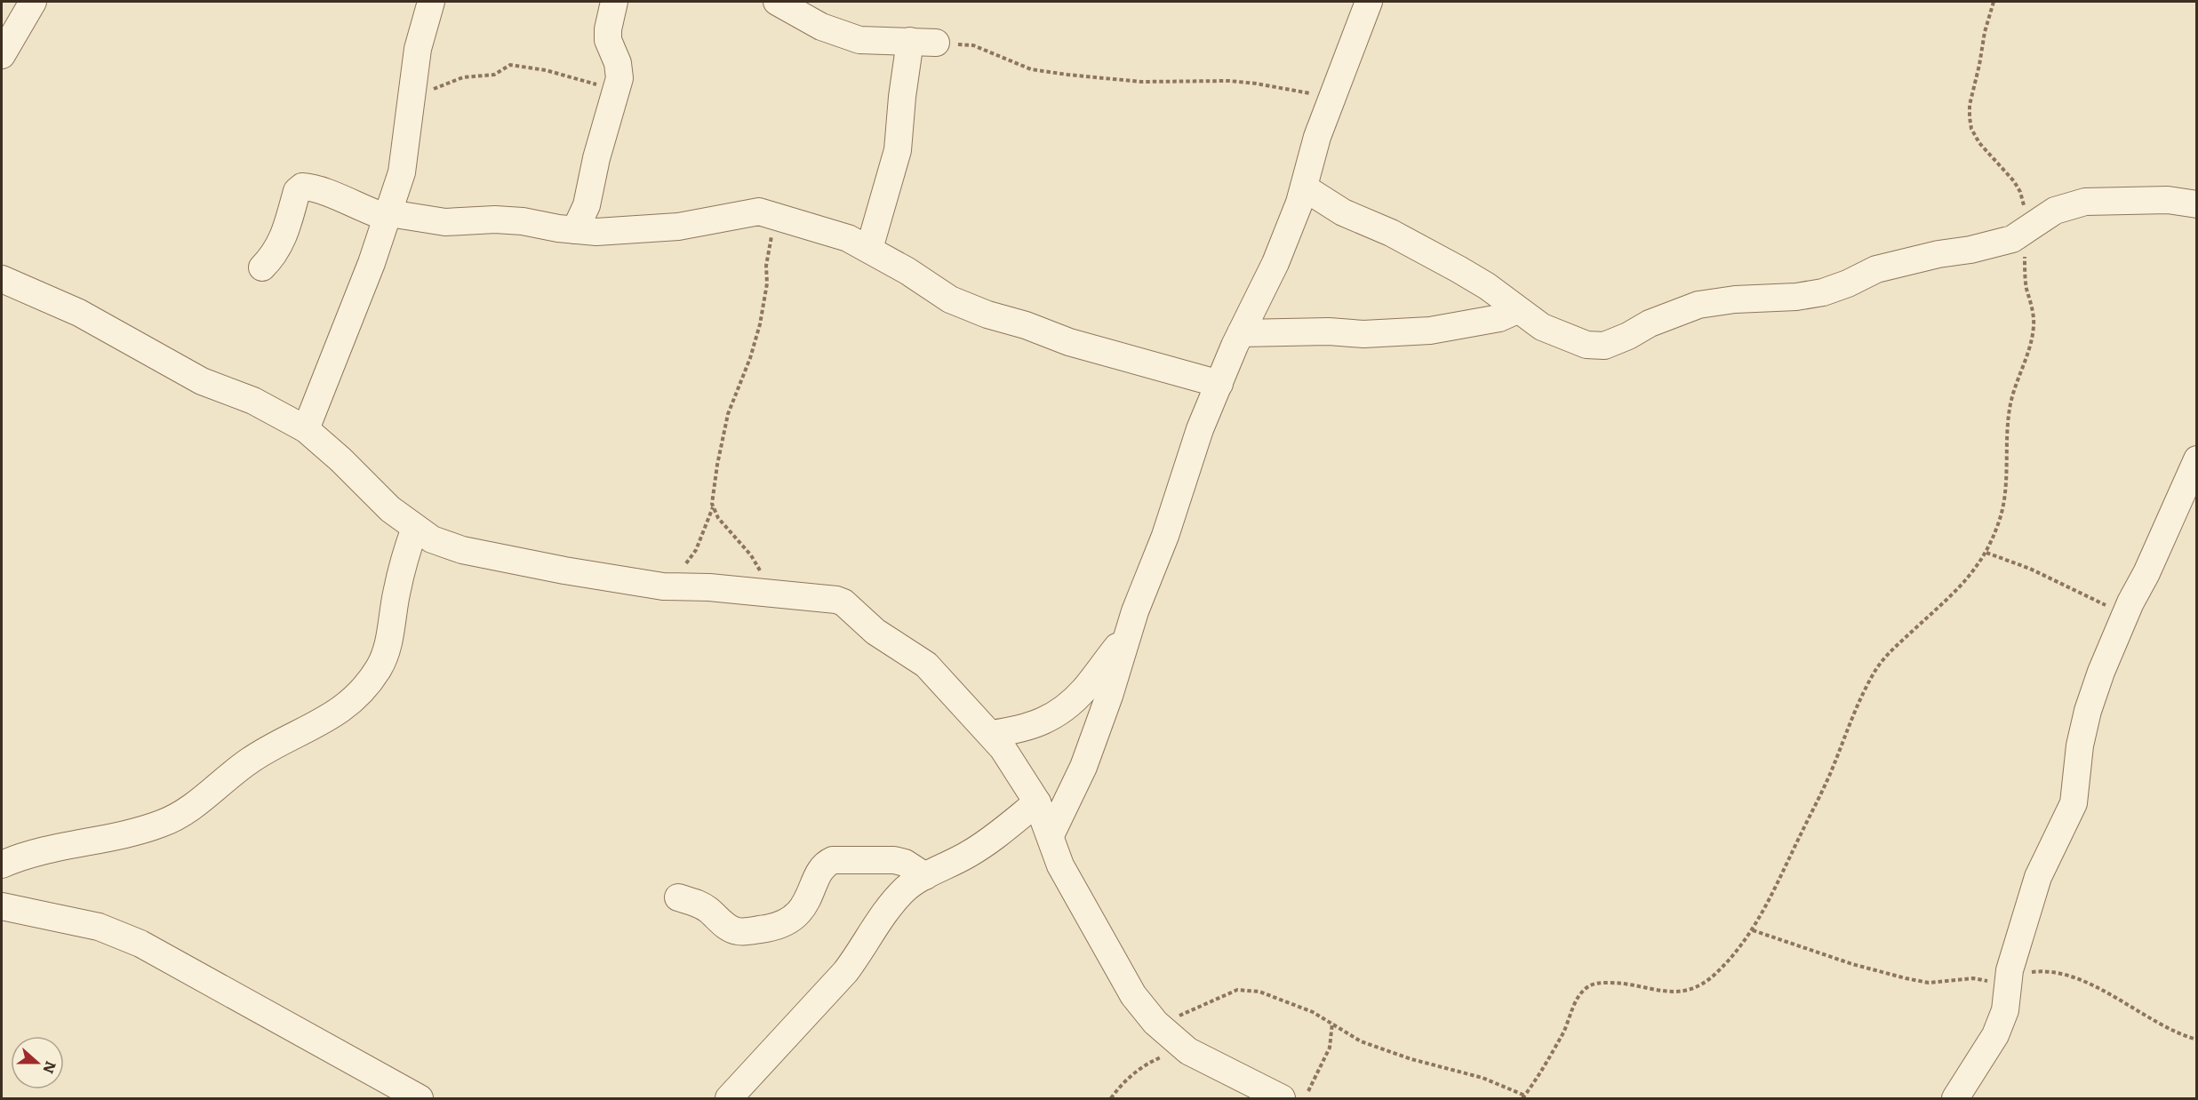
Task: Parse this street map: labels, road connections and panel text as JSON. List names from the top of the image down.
{
  "north": "right"
}
